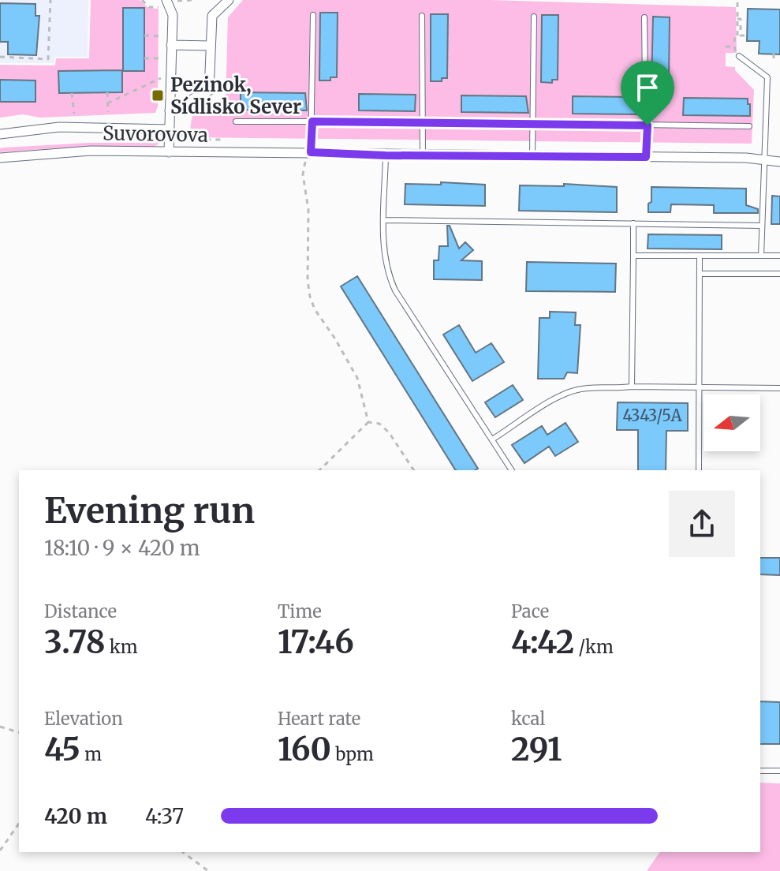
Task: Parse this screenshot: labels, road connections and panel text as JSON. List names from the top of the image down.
{
  "streets": {
    "street": ["Suvorovova"]
  },
  "places": {
    "transit": ["Pezinok, Sídlisko Sever"]
  },
  "house_numbers": ["4343/5A"],
  "north": "left",
  "page": {
    "heading": ["Evening run", "18:10 · 9 × 420 m"],
    "stats": [
      ["Distance", "3.78 km"],
      ["Time", "17:46"],
      ["Pace", "4:42 /km"],
      ["Elevation", "45 m"],
      ["Heart rate", "160 bpm"],
      ["kcal", "291"]
    ],
    "list": [
      {
        "name": "420 m",
        "note": "4:37"
      }
    ]
  }
}
